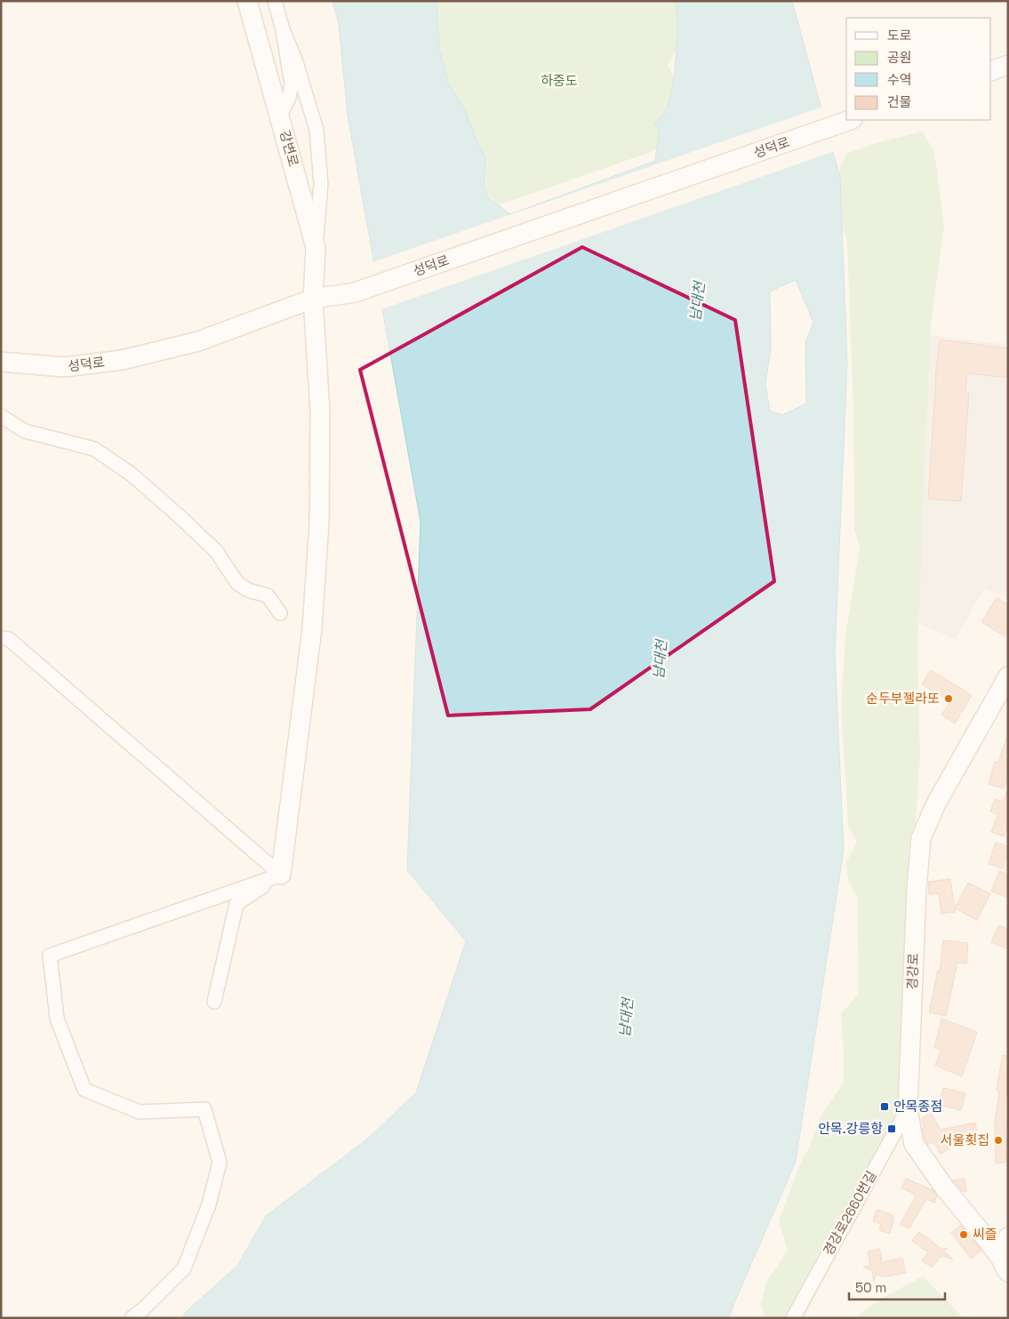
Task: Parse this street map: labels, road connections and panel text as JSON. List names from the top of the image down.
{
  "streets": {
    "street": [
      "성덕로",
      "강변로",
      "경강로",
      "경강로2660번길"
    ]
  },
  "crossings": [
    ["성덕로", "강변로"],
    ["경강로", "경강로2660번길"]
  ],
  "water": ["남대천"],
  "parks": ["하중도"],
  "places": {
    "other": ["순두부젤라또", "서울횟집", "씨즐"],
    "transit": ["안목종점", "안목.강릉항"]
  },
  "legend": [
    "도로",
    "공원",
    "수역",
    "건물"
  ],
  "scale_bar": "50 m"
}
